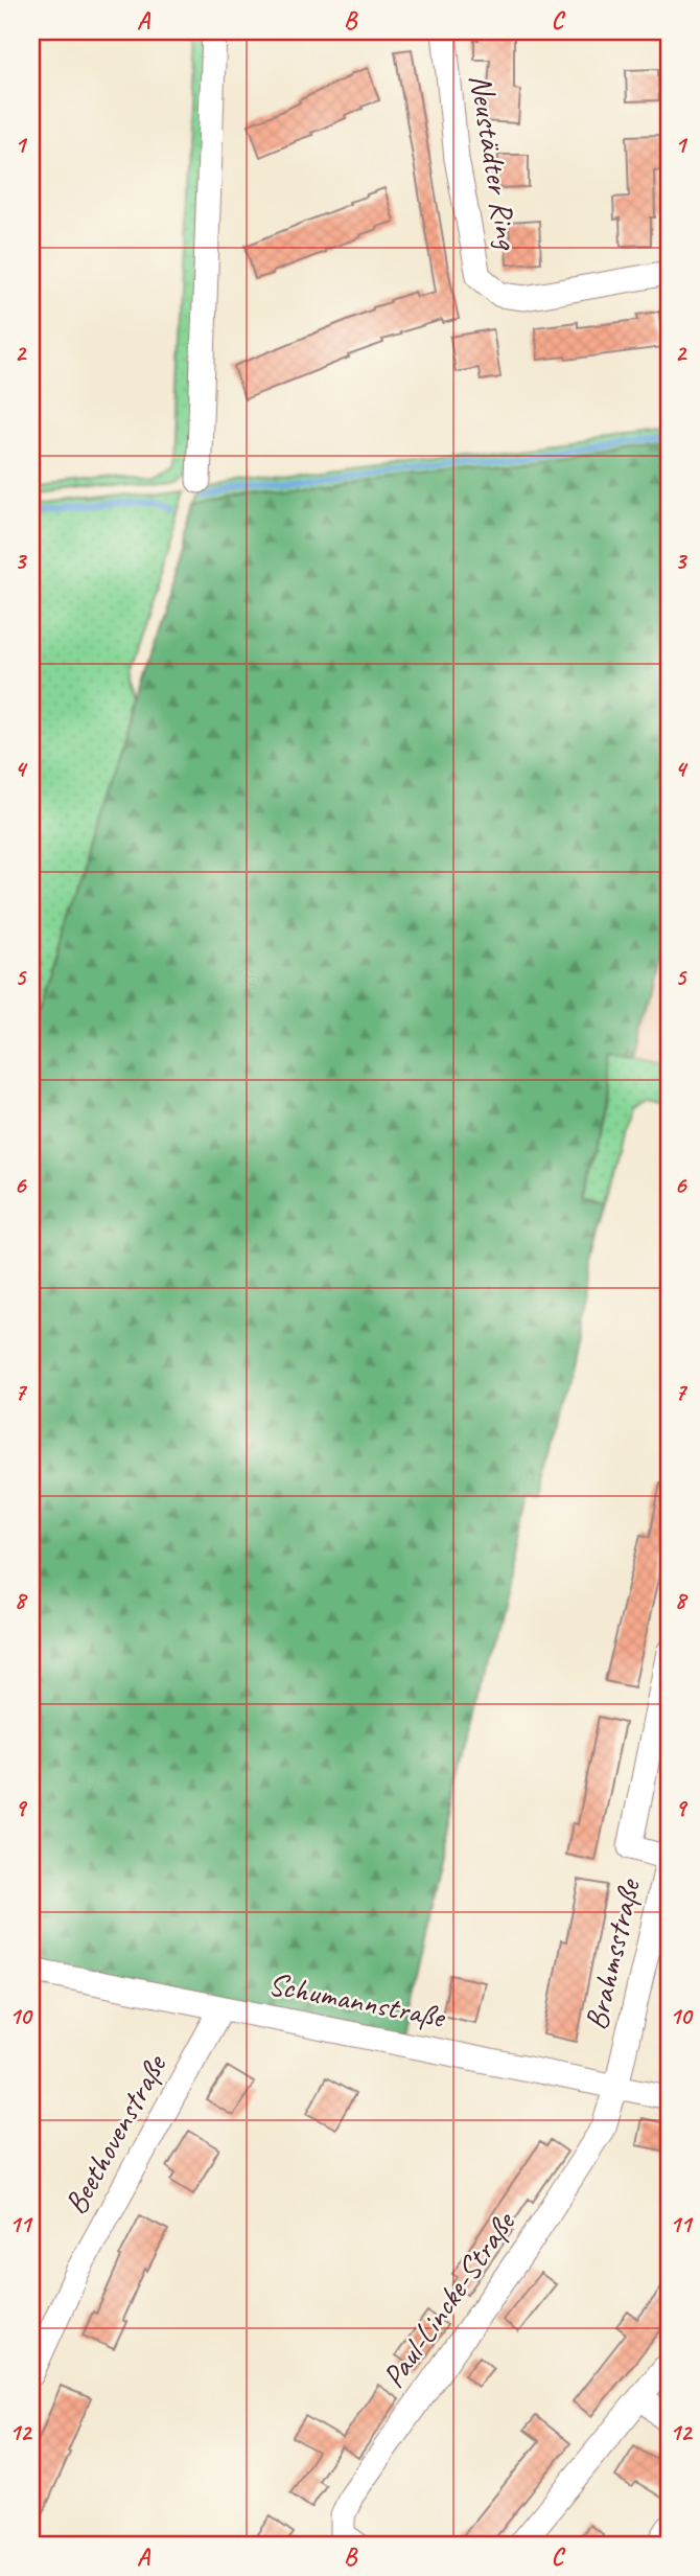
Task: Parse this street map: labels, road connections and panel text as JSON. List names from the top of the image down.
{
  "streets": {
    "street": [
      "Neustädter Ring",
      "Brahmsstraße",
      "Schumannstraße",
      "Beethovenstraße",
      "Paul-Lincke-Straße"
    ]
  },
  "crossings": [
    ["Brahmsstraße", "Schumannstraße"],
    ["Brahmsstraße", "Paul-Lincke-Straße"],
    ["Schumannstraße", "Beethovenstraße"],
    ["Schumannstraße", "Paul-Lincke-Straße"]
  ],
  "grid": {
    "columns": ["A", "B", "C"],
    "rows": [
      "1",
      "2",
      "3",
      "4",
      "5",
      "6",
      "7",
      "8",
      "9",
      "10",
      "11",
      "12"
    ]
  }
}
